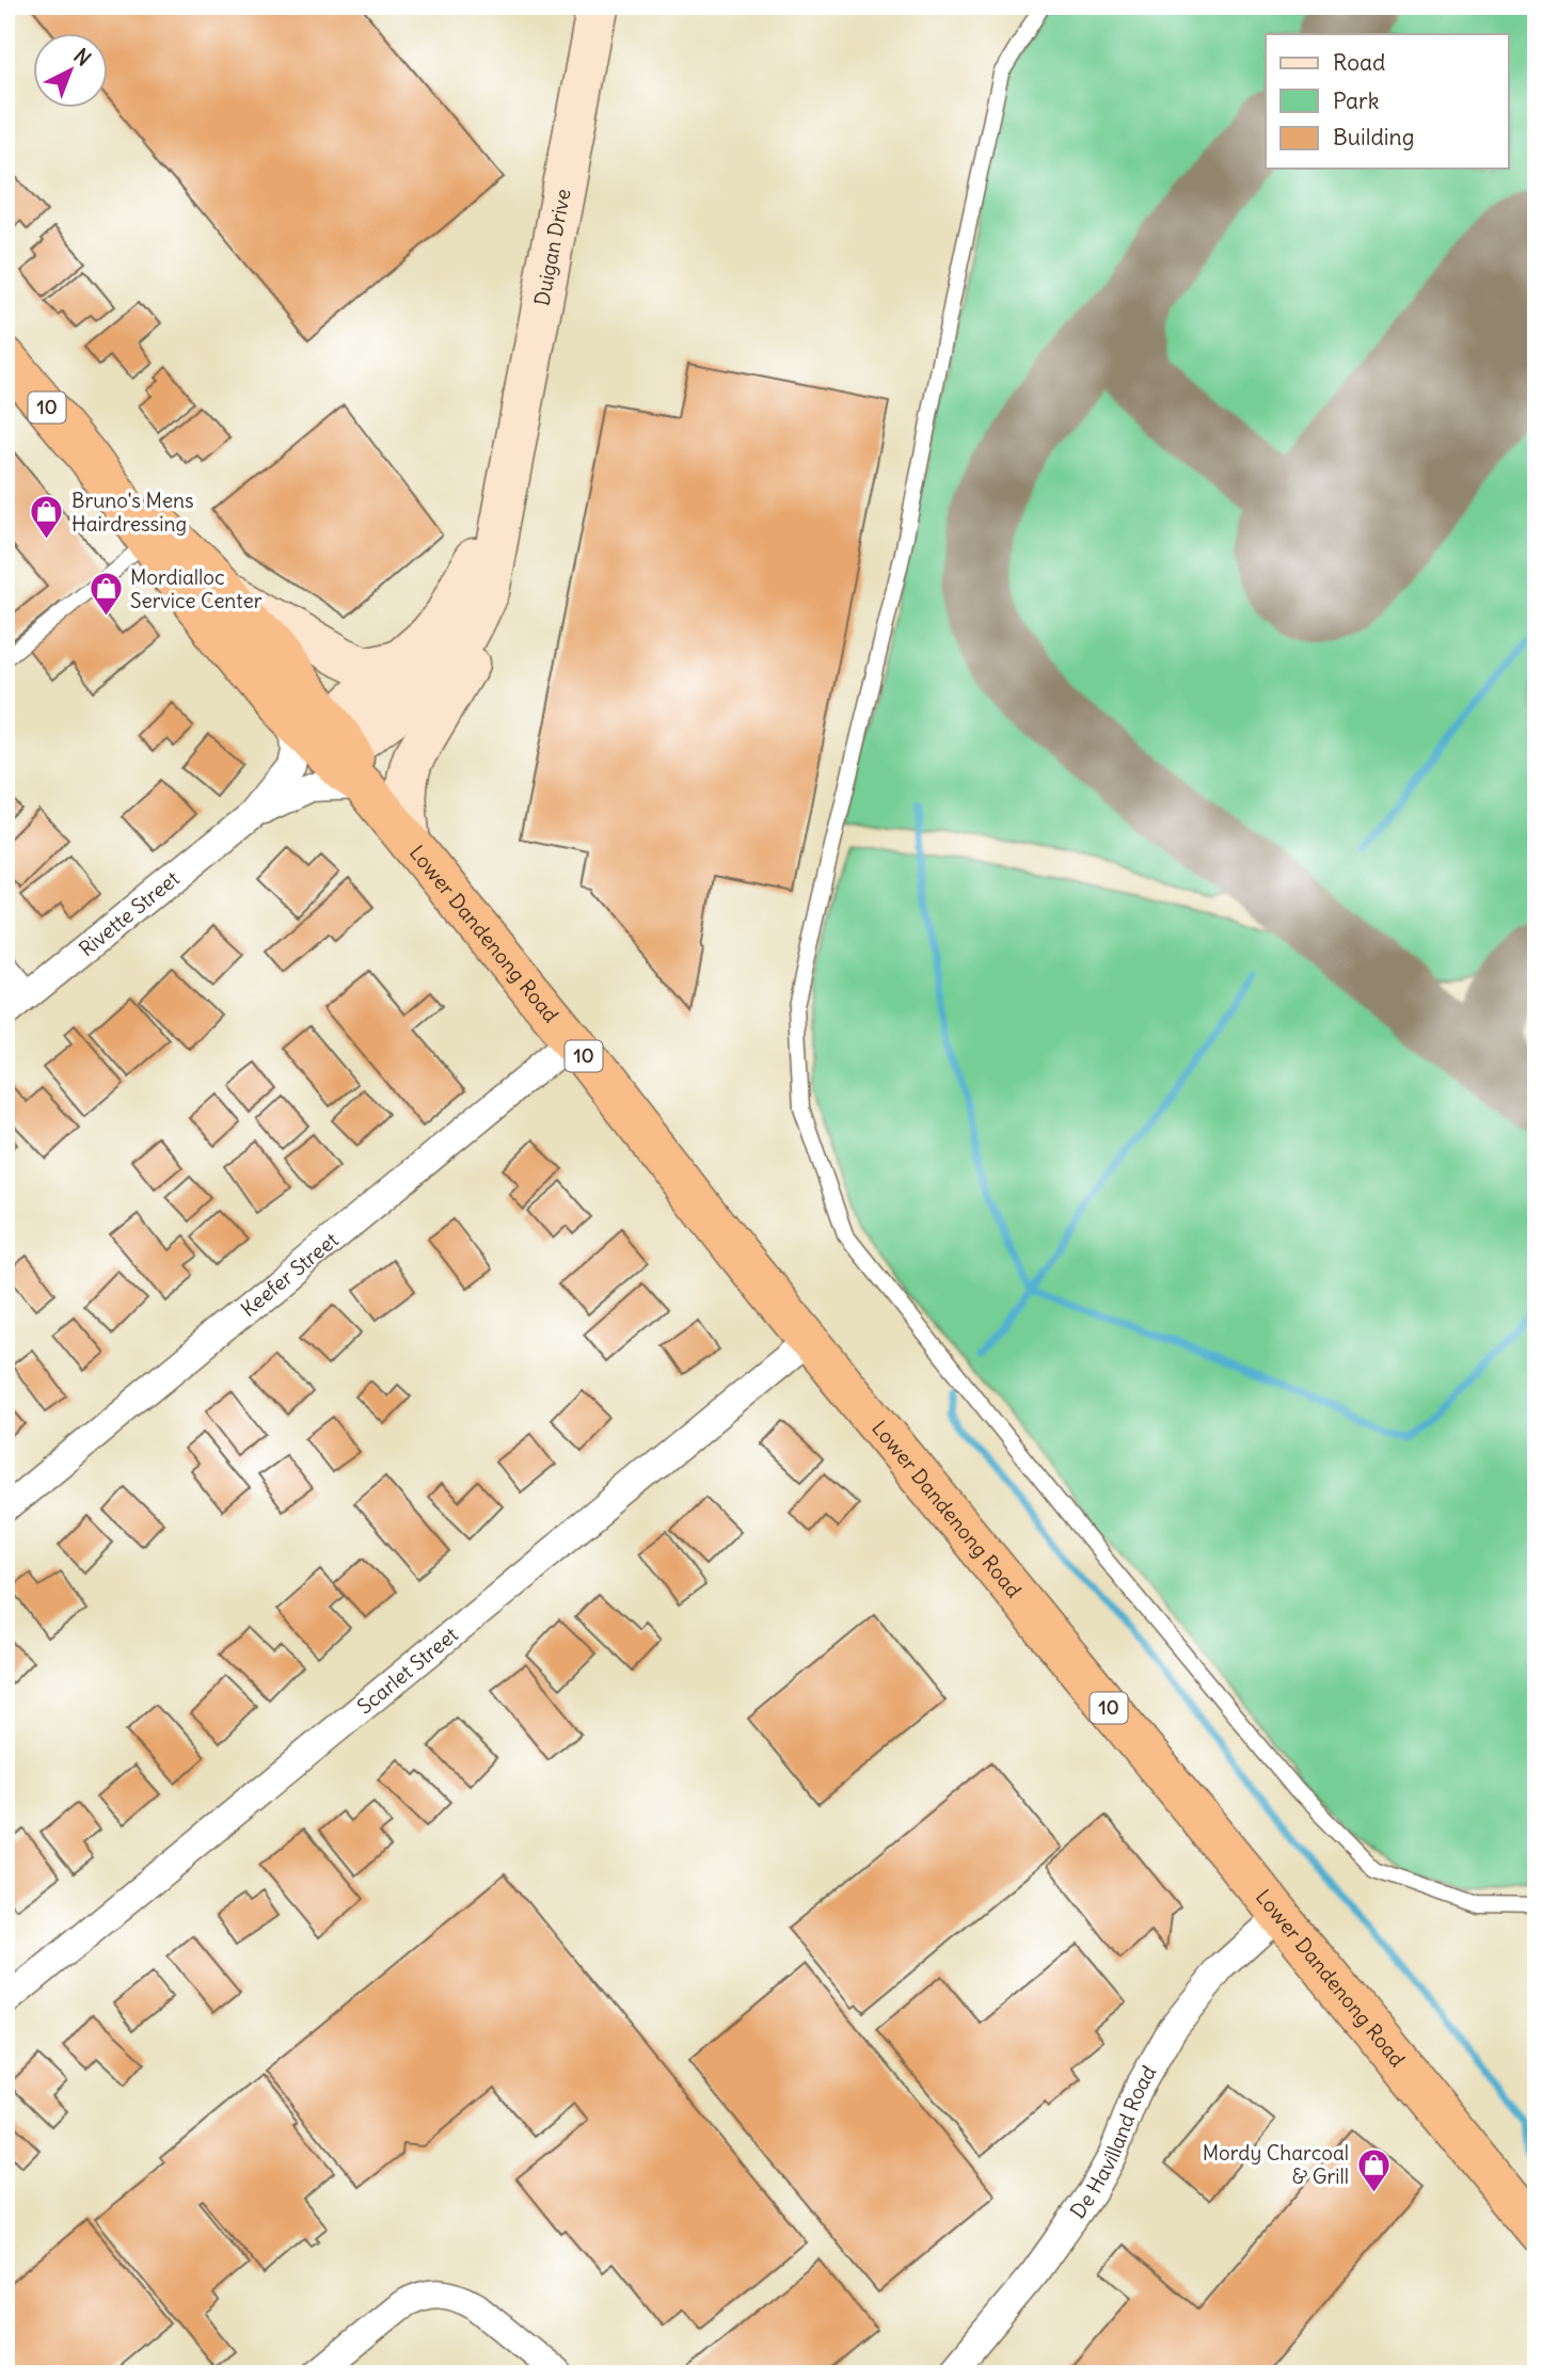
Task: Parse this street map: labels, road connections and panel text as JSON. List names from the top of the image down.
{
  "streets": {
    "highway": ["10", "Lower Dandenong Road"],
    "main road": ["Duigan Drive"],
    "street": [
      "Rivette Street",
      "Keefer Street",
      "Scarlet Street",
      "De Havilland Road"
    ]
  },
  "crossings": [
    ["Duigan Drive", "Lower Dandenong Road"],
    ["Rivette Street", "Lower Dandenong Road"],
    ["Lower Dandenong Road", "Keefer Street"],
    ["Lower Dandenong Road", "Scarlet Street"],
    ["Lower Dandenong Road", "De Havilland Road"]
  ],
  "places": {
    "shop": ["Bruno's Mens Hairdressing", "Mordialloc Service Center", "Mordy Charcoal & Grill"]
  },
  "legend": ["Road", "Park", "Building"],
  "north": "top right"
}
